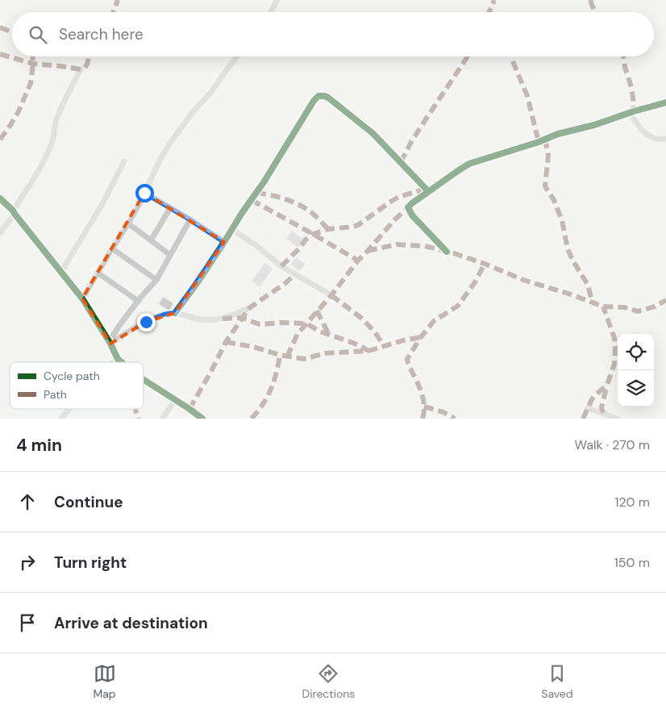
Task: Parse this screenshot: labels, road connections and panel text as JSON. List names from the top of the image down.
{
  "legend": ["Cycle path", "Path"],
  "page": {
    "search": "Search here",
    "heading": ["4 min", "Walk · 270 m"],
    "list": [
      ["Continue", "120 m"],
      ["Turn right", "150 m"],
      "Arrive at destination"
    ],
    "nav": ["Map", "Directions", "Saved"]
  }
}
